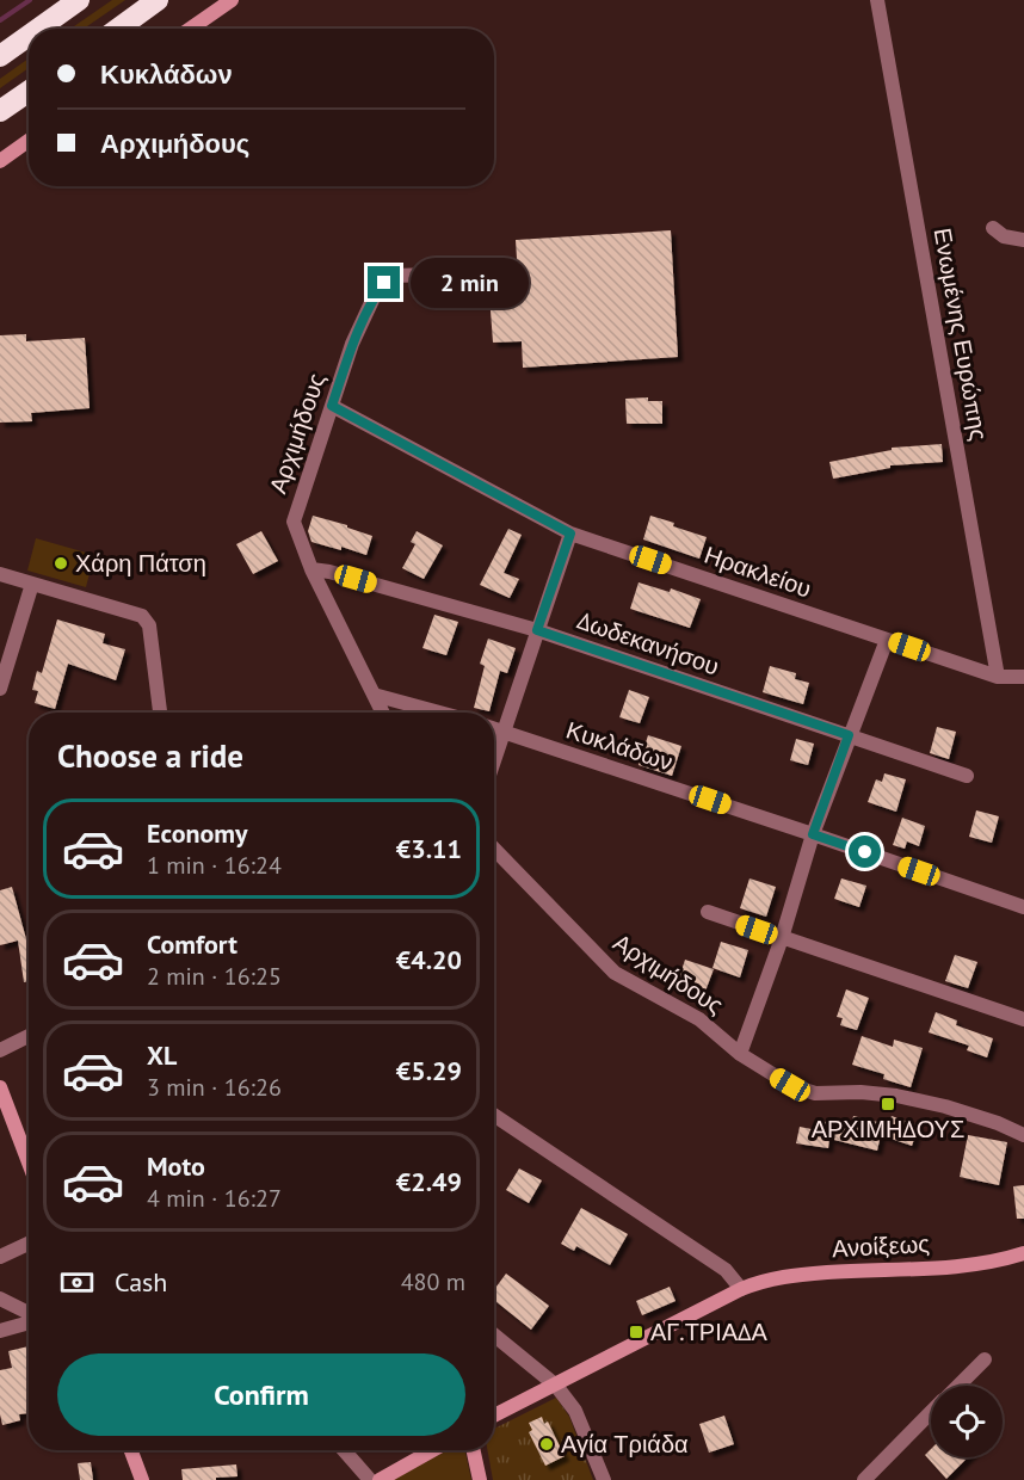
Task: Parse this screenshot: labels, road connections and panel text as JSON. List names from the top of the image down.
{
  "streets": {
    "street": [
      "Ενωμένης Ευρώπης",
      "Αρχιμήδους",
      "Ηρακλείου",
      "Δωδεκανήσου",
      "Κυκλάδων",
      "Ανοίξεως"
    ]
  },
  "crossings": [
    ["Ενωμένης Ευρώπης", "Ηρακλείου"],
    ["Αρχιμήδους", "Ηρακλείου"],
    ["Αρχιμήδους", "Δωδεκανήσου"]
  ],
  "places": {
    "other": ["Χάρη Πάτση", "Αγία Τριάδα"],
    "transit": ["ΑΡΧΙΜΗΔΟΥΣ", "ΑΓ.ΤΡΙΑΔΑ"]
  },
  "page": {
    "banner": ["Κυκλάδων", "Αρχιμήδους"],
    "bubble": "2 min",
    "heading": "Choose a ride",
    "list": [
      {
        "name": "Economy",
        "note": "1 min · 16:24",
        "value": "€3.11"
      },
      {
        "name": "Comfort",
        "note": "2 min · 16:25",
        "value": "€4.20"
      },
      {
        "name": "XL",
        "note": "3 min · 16:26",
        "value": "€5.29"
      },
      {
        "name": "Moto",
        "note": "4 min · 16:27",
        "value": "€2.49"
      }
    ],
    "pay": ["Cash", "480 m"],
    "buttons": "Confirm"
  }
}
